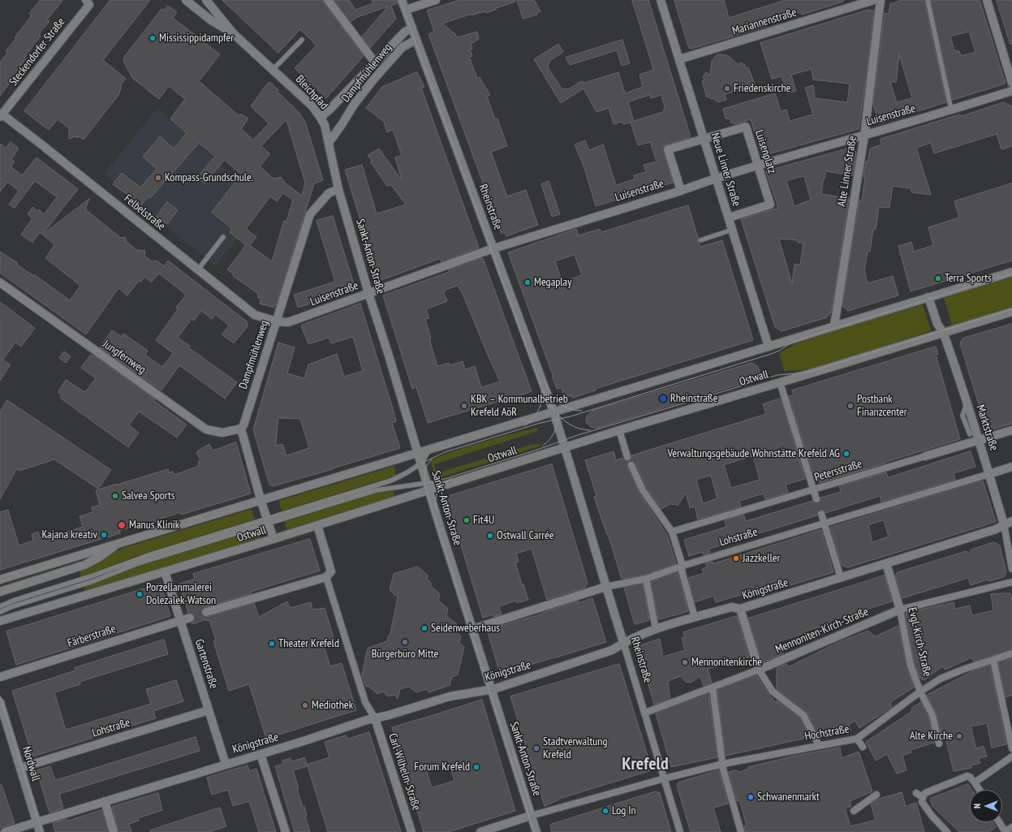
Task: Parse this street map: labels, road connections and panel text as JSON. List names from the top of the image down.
{
  "streets": {
    "street": [
      "Mariannenstraße",
      "Steckendorfer Straße",
      "Dampfmühlenweg",
      "Bleichpfad",
      "Luisenstraße",
      "Luisenplatz",
      "Neue Linner Straße",
      "Alte Linner Straße",
      "Rheinstraße",
      "Felbelstraße",
      "Sankt-Anton-Straße",
      "Jungfernweg",
      "Ostwall",
      "Marktstraße",
      "Petersstraße",
      "Lohstraße",
      "Königstraße",
      "Mennoniten-Kirch-Straße",
      "Färberstraße",
      "Evgl.-Kirch-Straße",
      "Gartenstraße",
      "Hochstraße",
      "Nordwall",
      "Carl-Wilhelm-Straße"
    ]
  },
  "crossings": [
    ["Mariannenstraße", "Neue Linner Straße"],
    ["Steckendorfer Straße", "Felbelstraße"],
    ["Dampfmühlenweg", "Bleichpfad"],
    ["Dampfmühlenweg", "Luisenstraße"],
    ["Dampfmühlenweg", "Rheinstraße"],
    ["Dampfmühlenweg", "Felbelstraße"],
    ["Dampfmühlenweg", "Sankt-Anton-Straße"],
    ["Dampfmühlenweg", "Jungfernweg"],
    ["Bleichpfad", "Sankt-Anton-Straße"],
    ["Luisenstraße", "Luisenplatz"],
    ["Luisenstraße", "Neue Linner Straße"],
    ["Luisenstraße", "Alte Linner Straße"],
    ["Luisenstraße", "Rheinstraße"],
    ["Luisenstraße", "Felbelstraße"],
    ["Luisenstraße", "Sankt-Anton-Straße"],
    ["Luisenplatz", "Neue Linner Straße"],
    ["Rheinstraße", "Ostwall"],
    ["Rheinstraße", "Lohstraße"],
    ["Rheinstraße", "Königstraße"],
    ["Rheinstraße", "Mennoniten-Kirch-Straße"],
    ["Rheinstraße", "Hochstraße"],
    ["Sankt-Anton-Straße", "Ostwall"],
    ["Sankt-Anton-Straße", "Lohstraße"],
    ["Sankt-Anton-Straße", "Königstraße"],
    ["Sankt-Anton-Straße", "Hochstraße"],
    ["Ostwall", "Marktstraße"],
    ["Ostwall", "Gartenstraße"],
    ["Marktstraße", "Petersstraße"],
    ["Marktstraße", "Lohstraße"],
    ["Marktstraße", "Königstraße"],
    ["Lohstraße", "Gartenstraße"],
    ["Lohstraße", "Nordwall"],
    ["Königstraße", "Evgl.-Kirch-Straße"],
    ["Königstraße", "Gartenstraße"],
    ["Königstraße", "Nordwall"],
    ["Königstraße", "Carl-Wilhelm-Straße"],
    ["Mennoniten-Kirch-Straße", "Evgl.-Kirch-Straße"],
    ["Färberstraße", "Gartenstraße"],
    ["Evgl.-Kirch-Straße", "Hochstraße"]
  ],
  "districts": ["Krefeld"],
  "places": [
    "Mississippidampfer",
    "Friedenskirche",
    "Kompass-Grundschule.",
    "Terra Sports",
    "Megaplay",
    "Rheinstraße",
    "KBK – Kommunalbetrieb Krefeld AöR",
    "Postbank Finanzcenter",
    "Verwaltungsgebäude Wohnstätte Krefeld AG",
    "Salvea Sports",
    "Fit4U",
    "Manus Klinik",
    "Kajana kreativ",
    "Ostwall Carrée",
    "Jazzkeller",
    "Porzellanmalerei Dolezalek-Watson",
    "Seidenweberhaus",
    "Bürgerbüro Mitte",
    "Theater Krefeld",
    "Mennonitenkirche",
    "Mediothek",
    "Alte Kirche",
    "Stadtverwaltung Krefeld",
    "Forum Krefeld",
    "Schwanenmarkt",
    "Log In"
  ],
  "north": "left"
}
